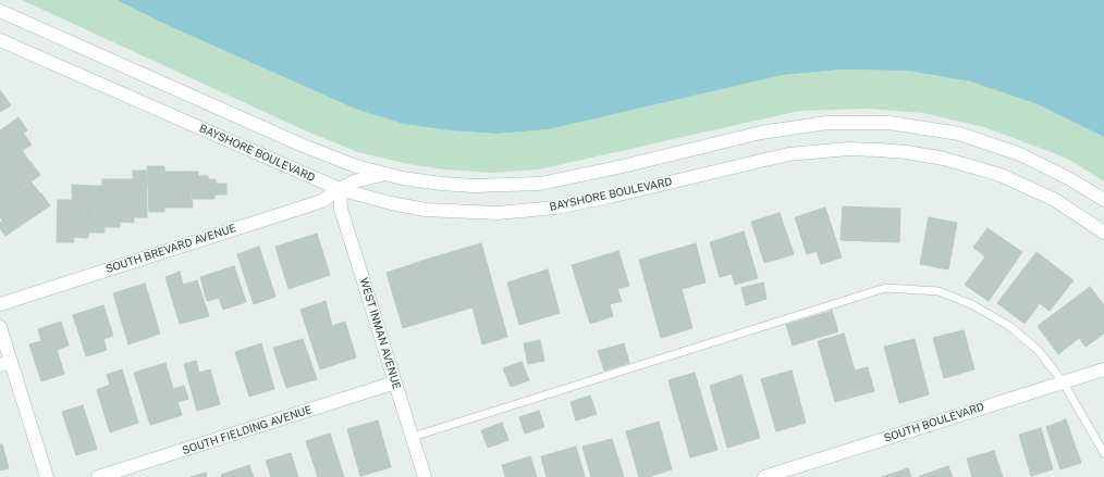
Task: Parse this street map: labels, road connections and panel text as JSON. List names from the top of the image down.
{
  "streets": {
    "main road": [
      "BAYSHORE BOULEVARD",
      "SOUTH BREVARD AVENUE",
      "WEST INMAN AVENUE",
      "SOUTH BOULEVARD",
      "SOUTH FIELDING AVENUE"
    ]
  },
  "crossings": [
    ["BAYSHORE BOULEVARD", "SOUTH BREVARD AVENUE"],
    ["BAYSHORE BOULEVARD", "WEST INMAN AVENUE"],
    ["SOUTH BREVARD AVENUE", "WEST INMAN AVENUE"],
    ["WEST INMAN AVENUE", "SOUTH FIELDING AVENUE"]
  ]
}
